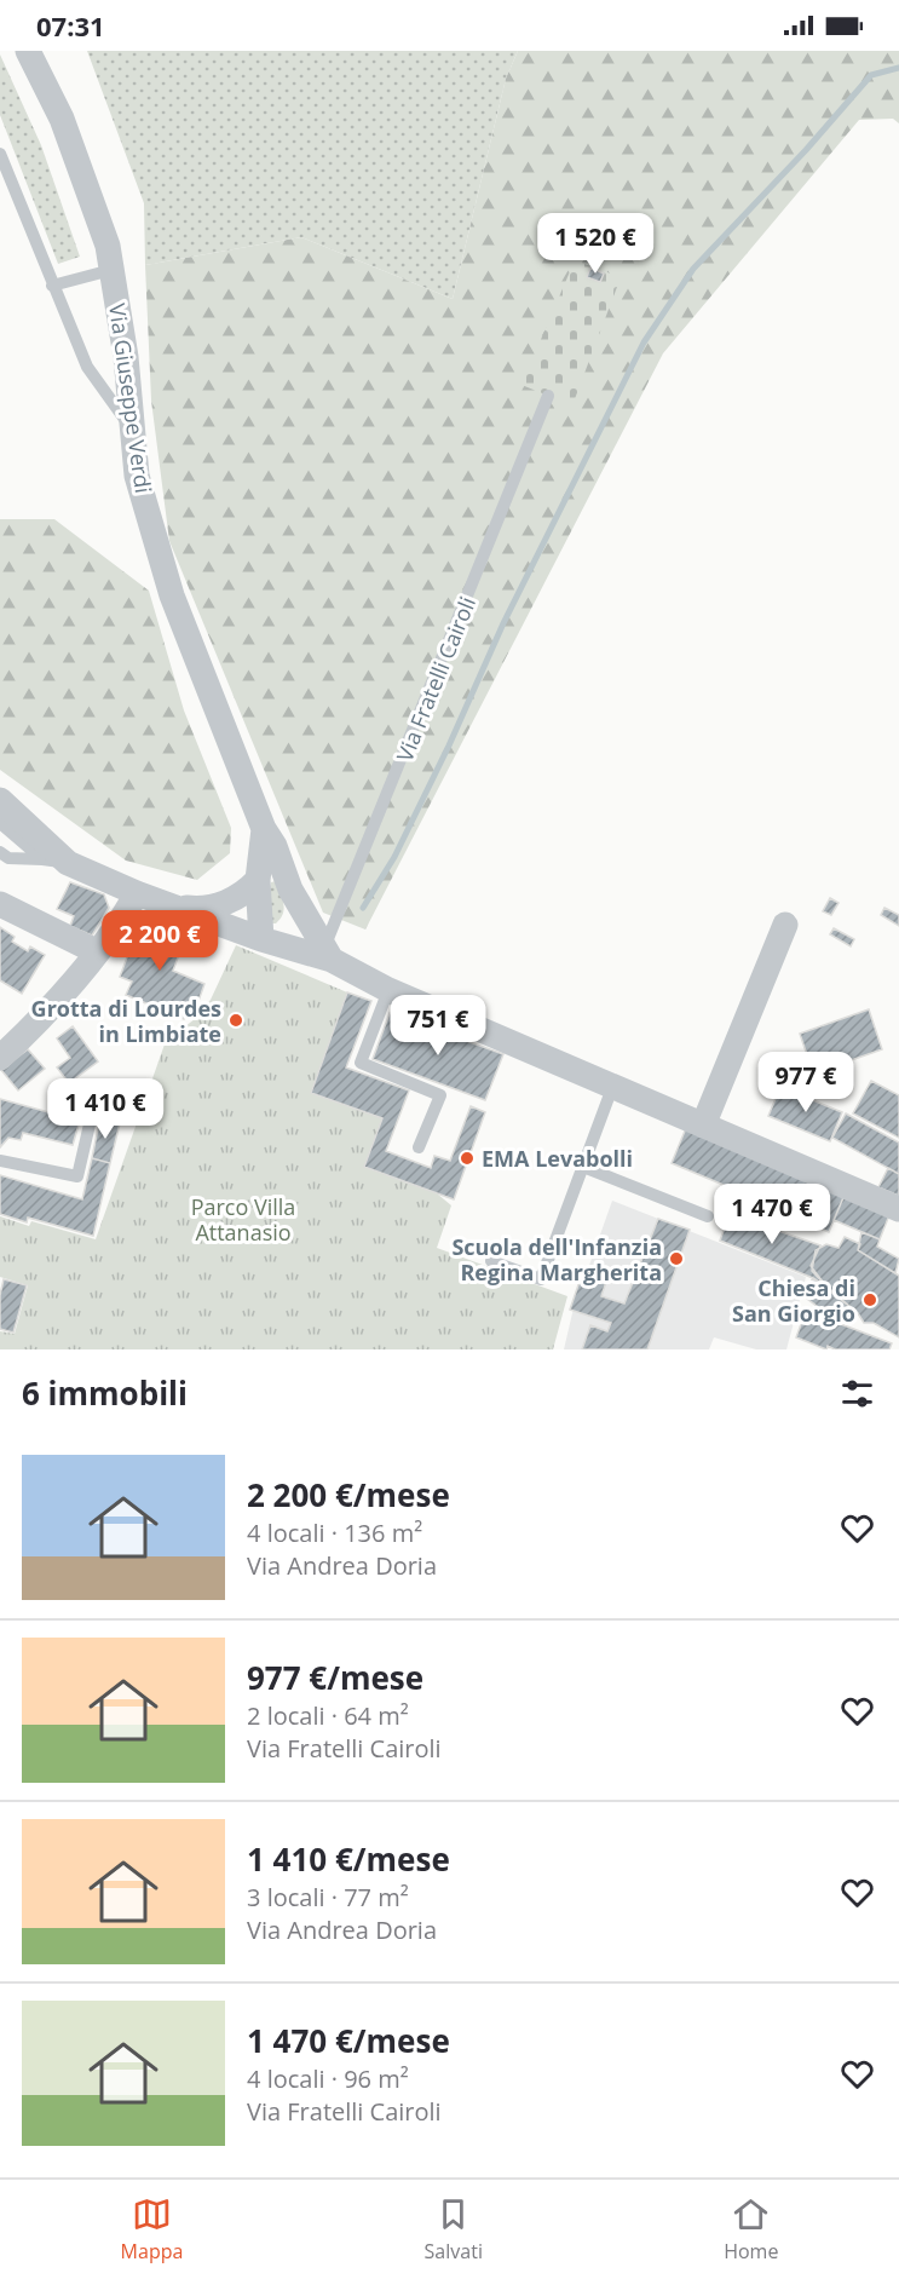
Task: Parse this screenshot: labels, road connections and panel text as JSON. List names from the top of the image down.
{
  "streets": {
    "street": ["Via Giuseppe Verdi"],
    "lane": ["Via Fratelli Cairoli"]
  },
  "crossings": [
    ["Via Giuseppe Verdi", "Via Fratelli Cairoli"]
  ],
  "parks": ["Parco Villa Attanasio"],
  "places": [
    "Grotta di Lourdes in Limbiate",
    "EMA Levabolli",
    "Scuola dell'Infanzia Regina Margherita",
    "Chiesa di San Giorgio"
  ],
  "page": {
    "status": "07:31",
    "price": [
      "1 520 €",
      "2 200 €",
      "751 €",
      "977 €",
      "1 410 €",
      "1 470 €"
    ],
    "heading": "6 immobili",
    "list": [
      {
        "name": "2 200 €/mese",
        "note": "4 locali · 136 m² · Via Andrea Doria"
      },
      {
        "name": "977 €/mese",
        "note": "2 locali · 64 m² · Via Fratelli Cairoli"
      },
      {
        "name": "1 410 €/mese",
        "note": "3 locali · 77 m² · Via Andrea Doria"
      },
      {
        "name": "1 470 €/mese",
        "note": "4 locali · 96 m² · Via Fratelli Cairoli"
      }
    ],
    "tabs": ["Mappa", "Salvati", "Home"]
  }
}
